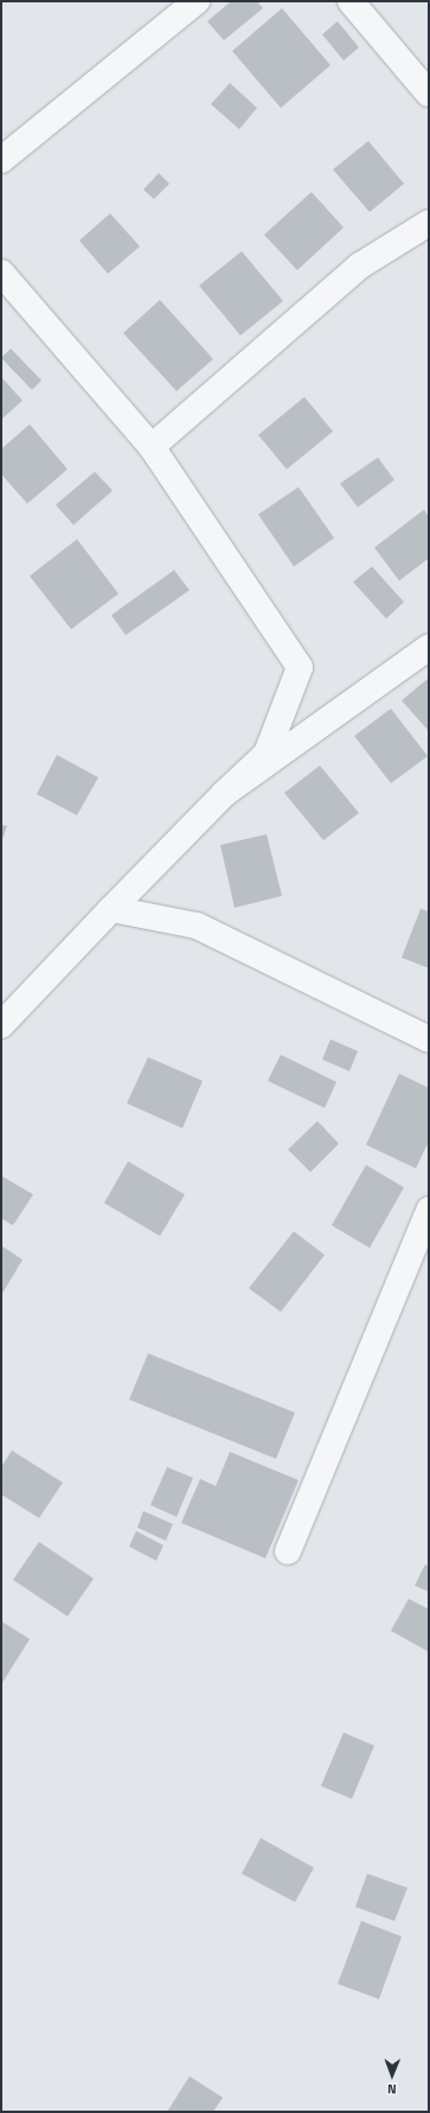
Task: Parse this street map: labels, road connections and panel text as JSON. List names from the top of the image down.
{
  "north": "bottom"
}
